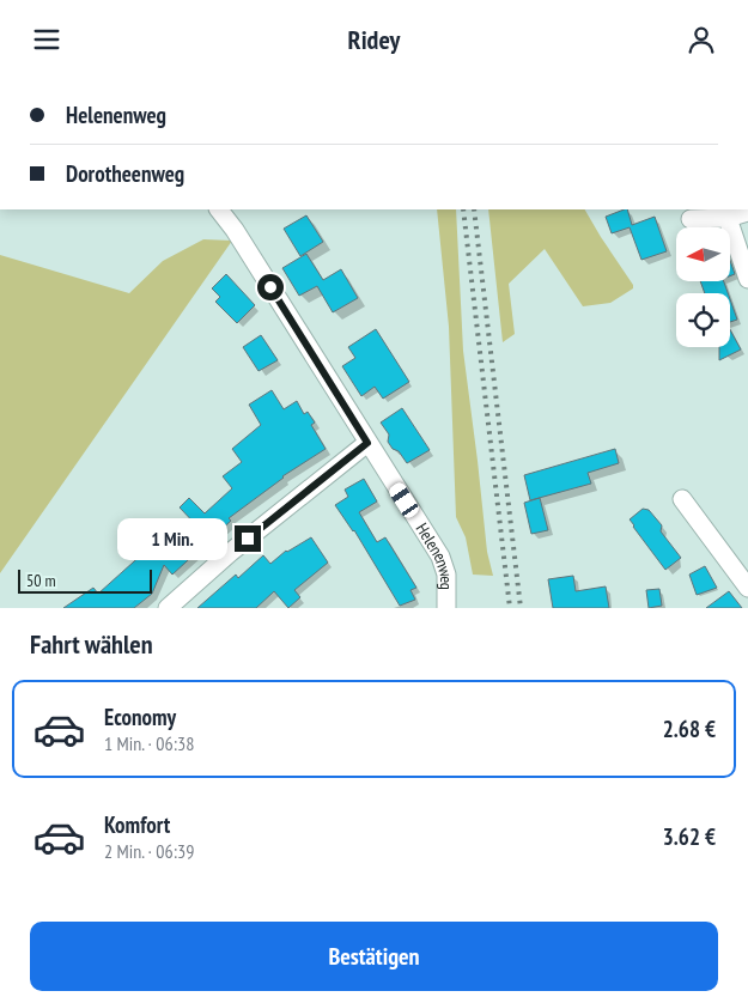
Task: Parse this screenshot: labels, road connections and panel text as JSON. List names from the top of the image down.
{
  "streets": {
    "street": ["Helenenweg"]
  },
  "scale_bar": "50 m",
  "north": "left",
  "page": {
    "header": "Ridey",
    "banner": ["Helenenweg", "Dorotheenweg"],
    "bubble": "1 Min.",
    "scale": "50 m",
    "heading": "Fahrt wählen",
    "list": [
      {
        "name": "Economy",
        "note": "1 Min. · 06:38",
        "value": "2.68 €"
      },
      {
        "name": "Komfort",
        "note": "2 Min. · 06:39",
        "value": "3.62 €"
      }
    ],
    "buttons": "Bestätigen"
  }
}
